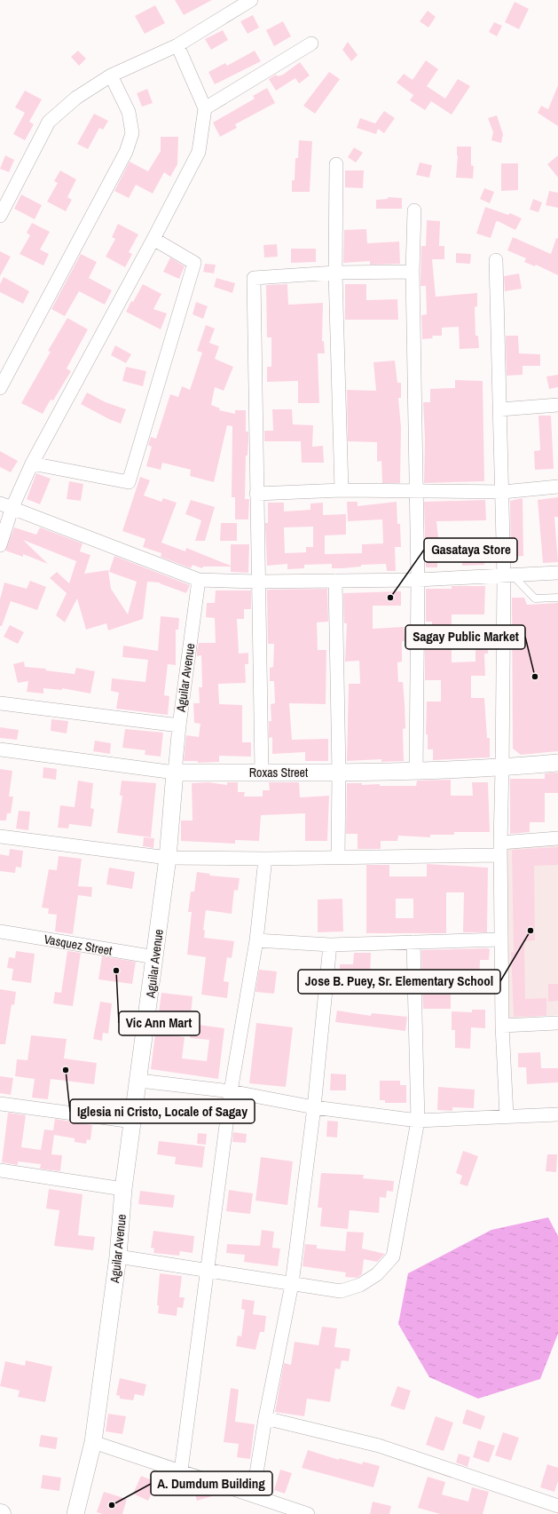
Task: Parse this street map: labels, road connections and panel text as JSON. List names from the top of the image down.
{
  "streets": {
    "street": ["Aguilar Avenue", "Roxas Street", "Vasquez Street"]
  },
  "crossings": [
    ["Aguilar Avenue", "Roxas Street"],
    ["Aguilar Avenue", "Vasquez Street"]
  ],
  "places": [
    "Gasataya Store",
    "Sagay Public Market",
    "Jose B. Puey, Sr. Elementary School",
    "Vic Ann Mart",
    "Iglesia ni Cristo, Locale of Sagay",
    "A. Dumdum Building"
  ]
}
